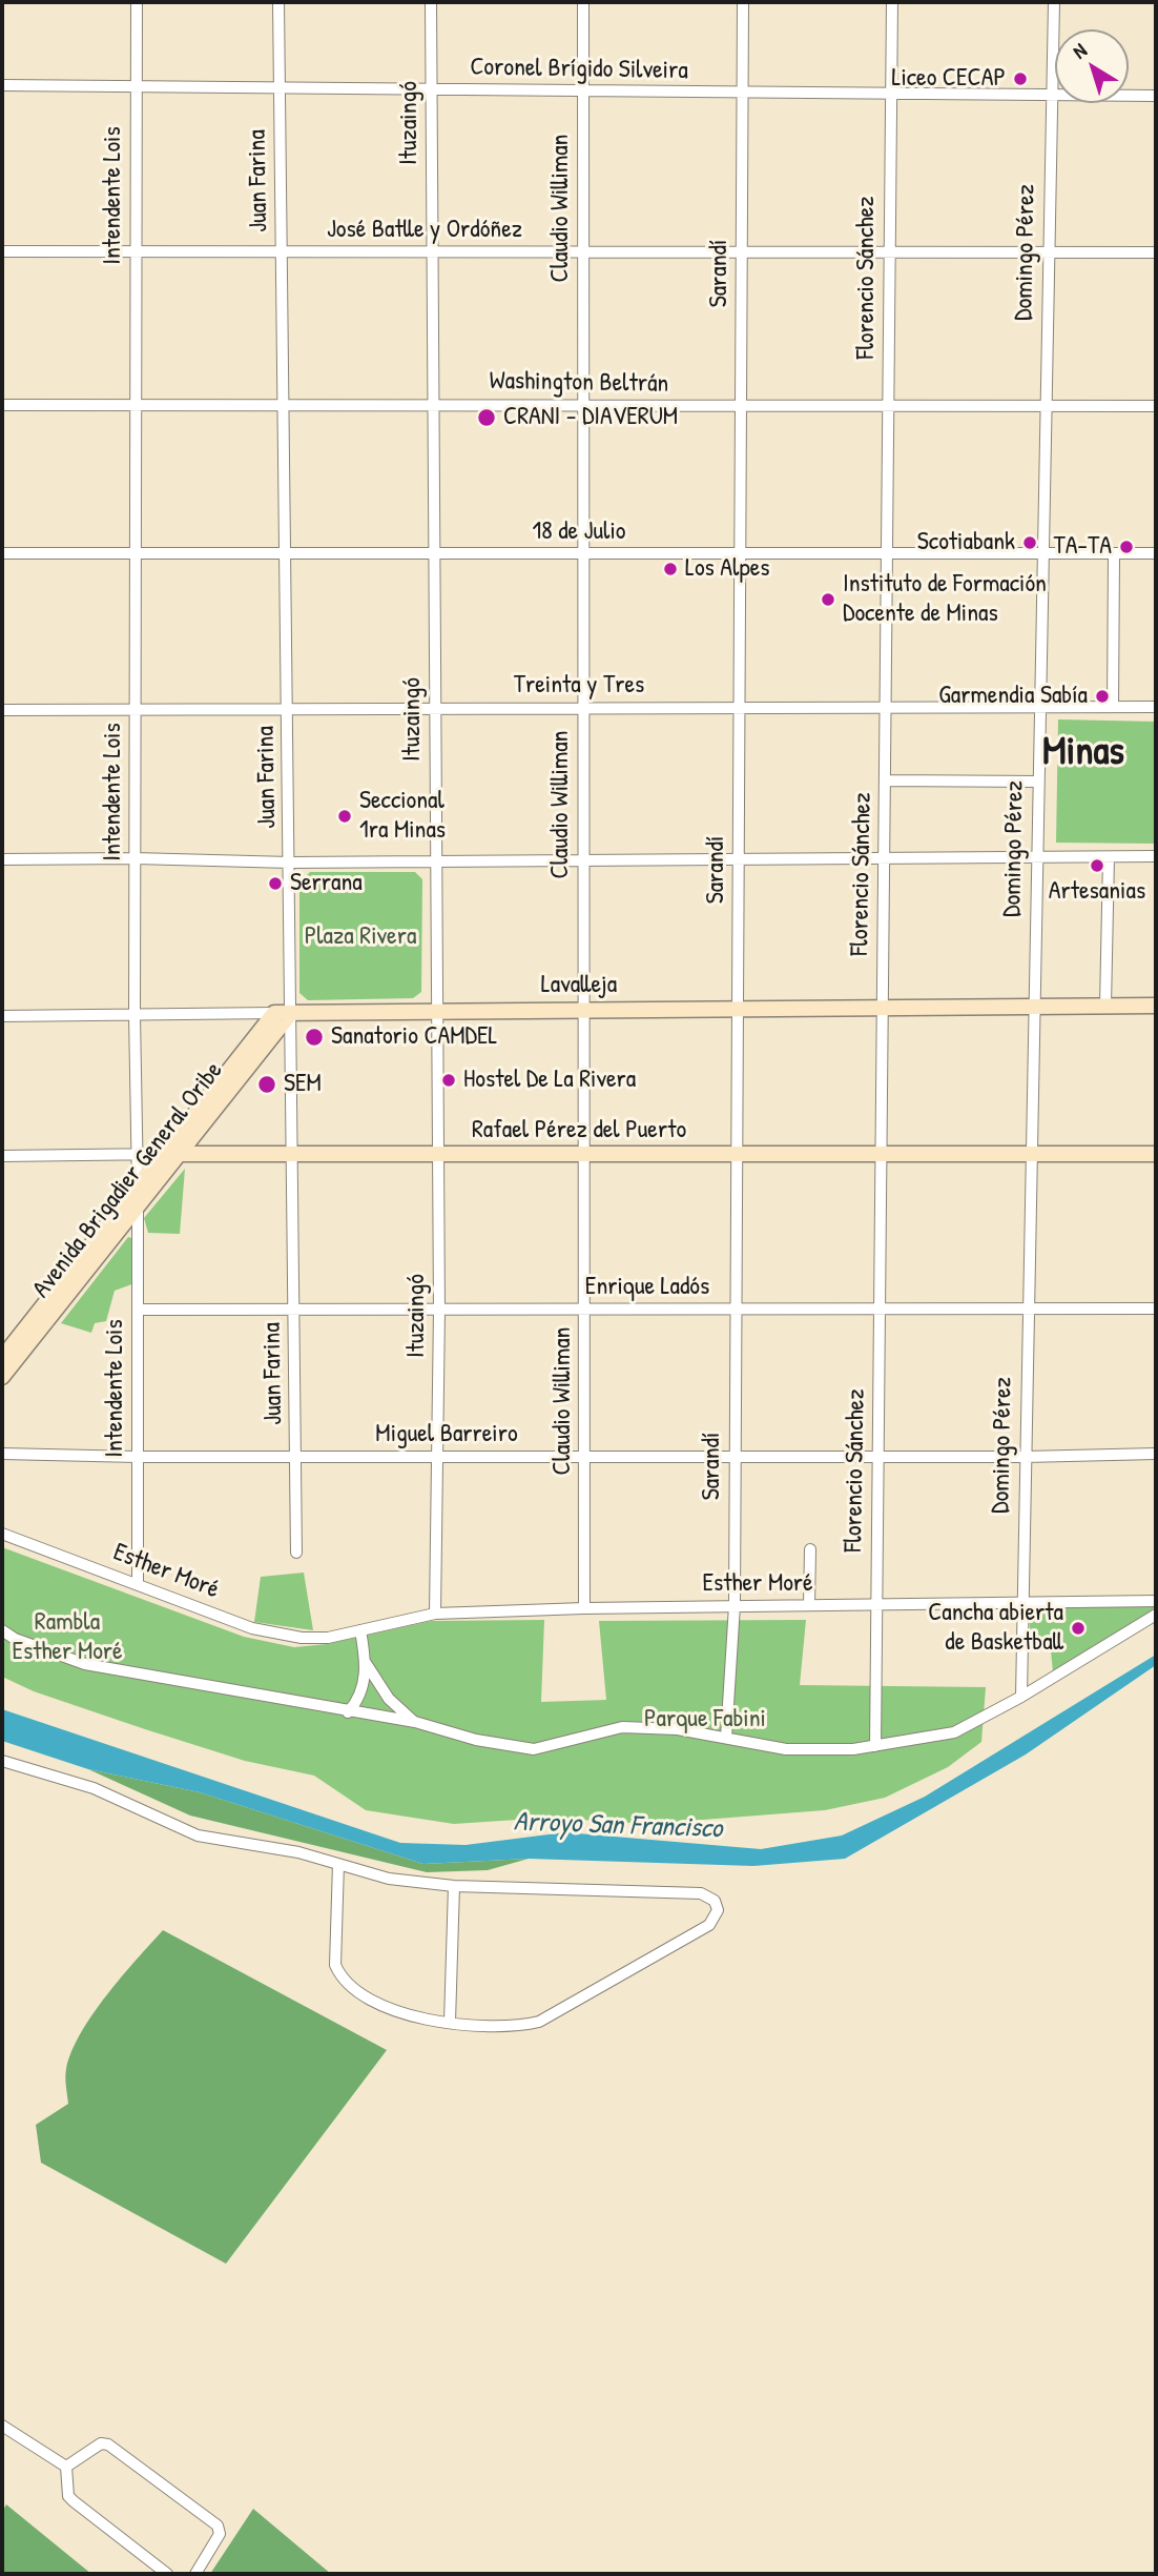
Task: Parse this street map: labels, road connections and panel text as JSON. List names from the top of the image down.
{
  "streets": {
    "main road": ["Lavalleja", "Rafael Pérez del Puerto", "Avenida Brigadier General Oribe"],
    "street": [
      "Coronel Brígido Silveira",
      "Ituzaingó",
      "Juan Farina",
      "Intendente Lois",
      "Claudio Williman",
      "José Batlle y Ordóñez",
      "Domingo Pérez",
      "Sarandí",
      "Florencio Sánchez",
      "Washington Beltrán",
      "18 de Julio",
      "Treinta y Tres",
      "Enrique Ladós",
      "Miguel Barreiro",
      "Esther Moré"
    ]
  },
  "crossings": [
    ["Coronel Brígido Silveira", "Ituzaingó"],
    ["Coronel Brígido Silveira", "Juan Farina"],
    ["Coronel Brígido Silveira", "Intendente Lois"],
    ["Coronel Brígido Silveira", "Claudio Williman"],
    ["Coronel Brígido Silveira", "Domingo Pérez"],
    ["Coronel Brígido Silveira", "Sarandí"],
    ["Coronel Brígido Silveira", "Florencio Sánchez"],
    ["Ituzaingó", "José Batlle y Ordóñez"],
    ["Ituzaingó", "Washington Beltrán"],
    ["Ituzaingó", "18 de Julio"],
    ["Ituzaingó", "Treinta y Tres"],
    ["Ituzaingó", "Lavalleja"],
    ["Ituzaingó", "Rafael Pérez del Puerto"],
    ["Ituzaingó", "Enrique Ladós"],
    ["Ituzaingó", "Miguel Barreiro"],
    ["Ituzaingó", "Esther Moré"],
    ["Juan Farina", "José Batlle y Ordóñez"],
    ["Juan Farina", "Washington Beltrán"],
    ["Juan Farina", "18 de Julio"],
    ["Juan Farina", "Treinta y Tres"],
    ["Juan Farina", "Lavalleja"],
    ["Juan Farina", "Rafael Pérez del Puerto"],
    ["Juan Farina", "Avenida Brigadier General Oribe"],
    ["Juan Farina", "Enrique Ladós"],
    ["Juan Farina", "Miguel Barreiro"],
    ["Intendente Lois", "José Batlle y Ordóñez"],
    ["Intendente Lois", "Washington Beltrán"],
    ["Intendente Lois", "18 de Julio"],
    ["Intendente Lois", "Treinta y Tres"],
    ["Intendente Lois", "Lavalleja"],
    ["Intendente Lois", "Rafael Pérez del Puerto"],
    ["Intendente Lois", "Avenida Brigadier General Oribe"],
    ["Intendente Lois", "Enrique Ladós"],
    ["Intendente Lois", "Miguel Barreiro"],
    ["Intendente Lois", "Esther Moré"],
    ["Claudio Williman", "José Batlle y Ordóñez"],
    ["Claudio Williman", "Washington Beltrán"],
    ["Claudio Williman", "18 de Julio"],
    ["Claudio Williman", "Treinta y Tres"],
    ["Claudio Williman", "Lavalleja"],
    ["Claudio Williman", "Rafael Pérez del Puerto"],
    ["Claudio Williman", "Enrique Ladós"],
    ["Claudio Williman", "Miguel Barreiro"],
    ["Claudio Williman", "Esther Moré"],
    ["José Batlle y Ordóñez", "Domingo Pérez"],
    ["José Batlle y Ordóñez", "Sarandí"],
    ["José Batlle y Ordóñez", "Florencio Sánchez"],
    ["Domingo Pérez", "Washington Beltrán"],
    ["Domingo Pérez", "18 de Julio"],
    ["Domingo Pérez", "Treinta y Tres"],
    ["Domingo Pérez", "Lavalleja"],
    ["Domingo Pérez", "Rafael Pérez del Puerto"],
    ["Domingo Pérez", "Enrique Ladós"],
    ["Domingo Pérez", "Miguel Barreiro"],
    ["Domingo Pérez", "Esther Moré"],
    ["Sarandí", "Washington Beltrán"],
    ["Sarandí", "18 de Julio"],
    ["Sarandí", "Treinta y Tres"],
    ["Sarandí", "Lavalleja"],
    ["Sarandí", "Rafael Pérez del Puerto"],
    ["Sarandí", "Enrique Ladós"],
    ["Sarandí", "Miguel Barreiro"],
    ["Sarandí", "Esther Moré"],
    ["Florencio Sánchez", "Washington Beltrán"],
    ["Florencio Sánchez", "18 de Julio"],
    ["Florencio Sánchez", "Treinta y Tres"],
    ["Florencio Sánchez", "Lavalleja"],
    ["Florencio Sánchez", "Rafael Pérez del Puerto"],
    ["Florencio Sánchez", "Enrique Ladós"],
    ["Florencio Sánchez", "Miguel Barreiro"],
    ["Florencio Sánchez", "Esther Moré"],
    ["Lavalleja", "Avenida Brigadier General Oribe"],
    ["Rafael Pérez del Puerto", "Avenida Brigadier General Oribe"]
  ],
  "districts": ["Minas"],
  "water": ["Arroyo San Francisco"],
  "parks": ["Plaza Rivera", "Rambla Esther Moré", "Parque Fabini"],
  "places": [
    "Liceo CECAP",
    "CRANI - DIAVERUM",
    "Scotiabank",
    "TA-TA",
    "Los Alpes",
    "Instituto de Formación Docente de Minas",
    "Garmendia Sabía",
    "Seccional 1ra Minas",
    "Artesanias",
    "Serrana",
    "Sanatorio CAMDEL",
    "Hostel De La Rivera",
    "SEM",
    "Cancha abierta de Basketball"
  ],
  "north": "top left"
}
